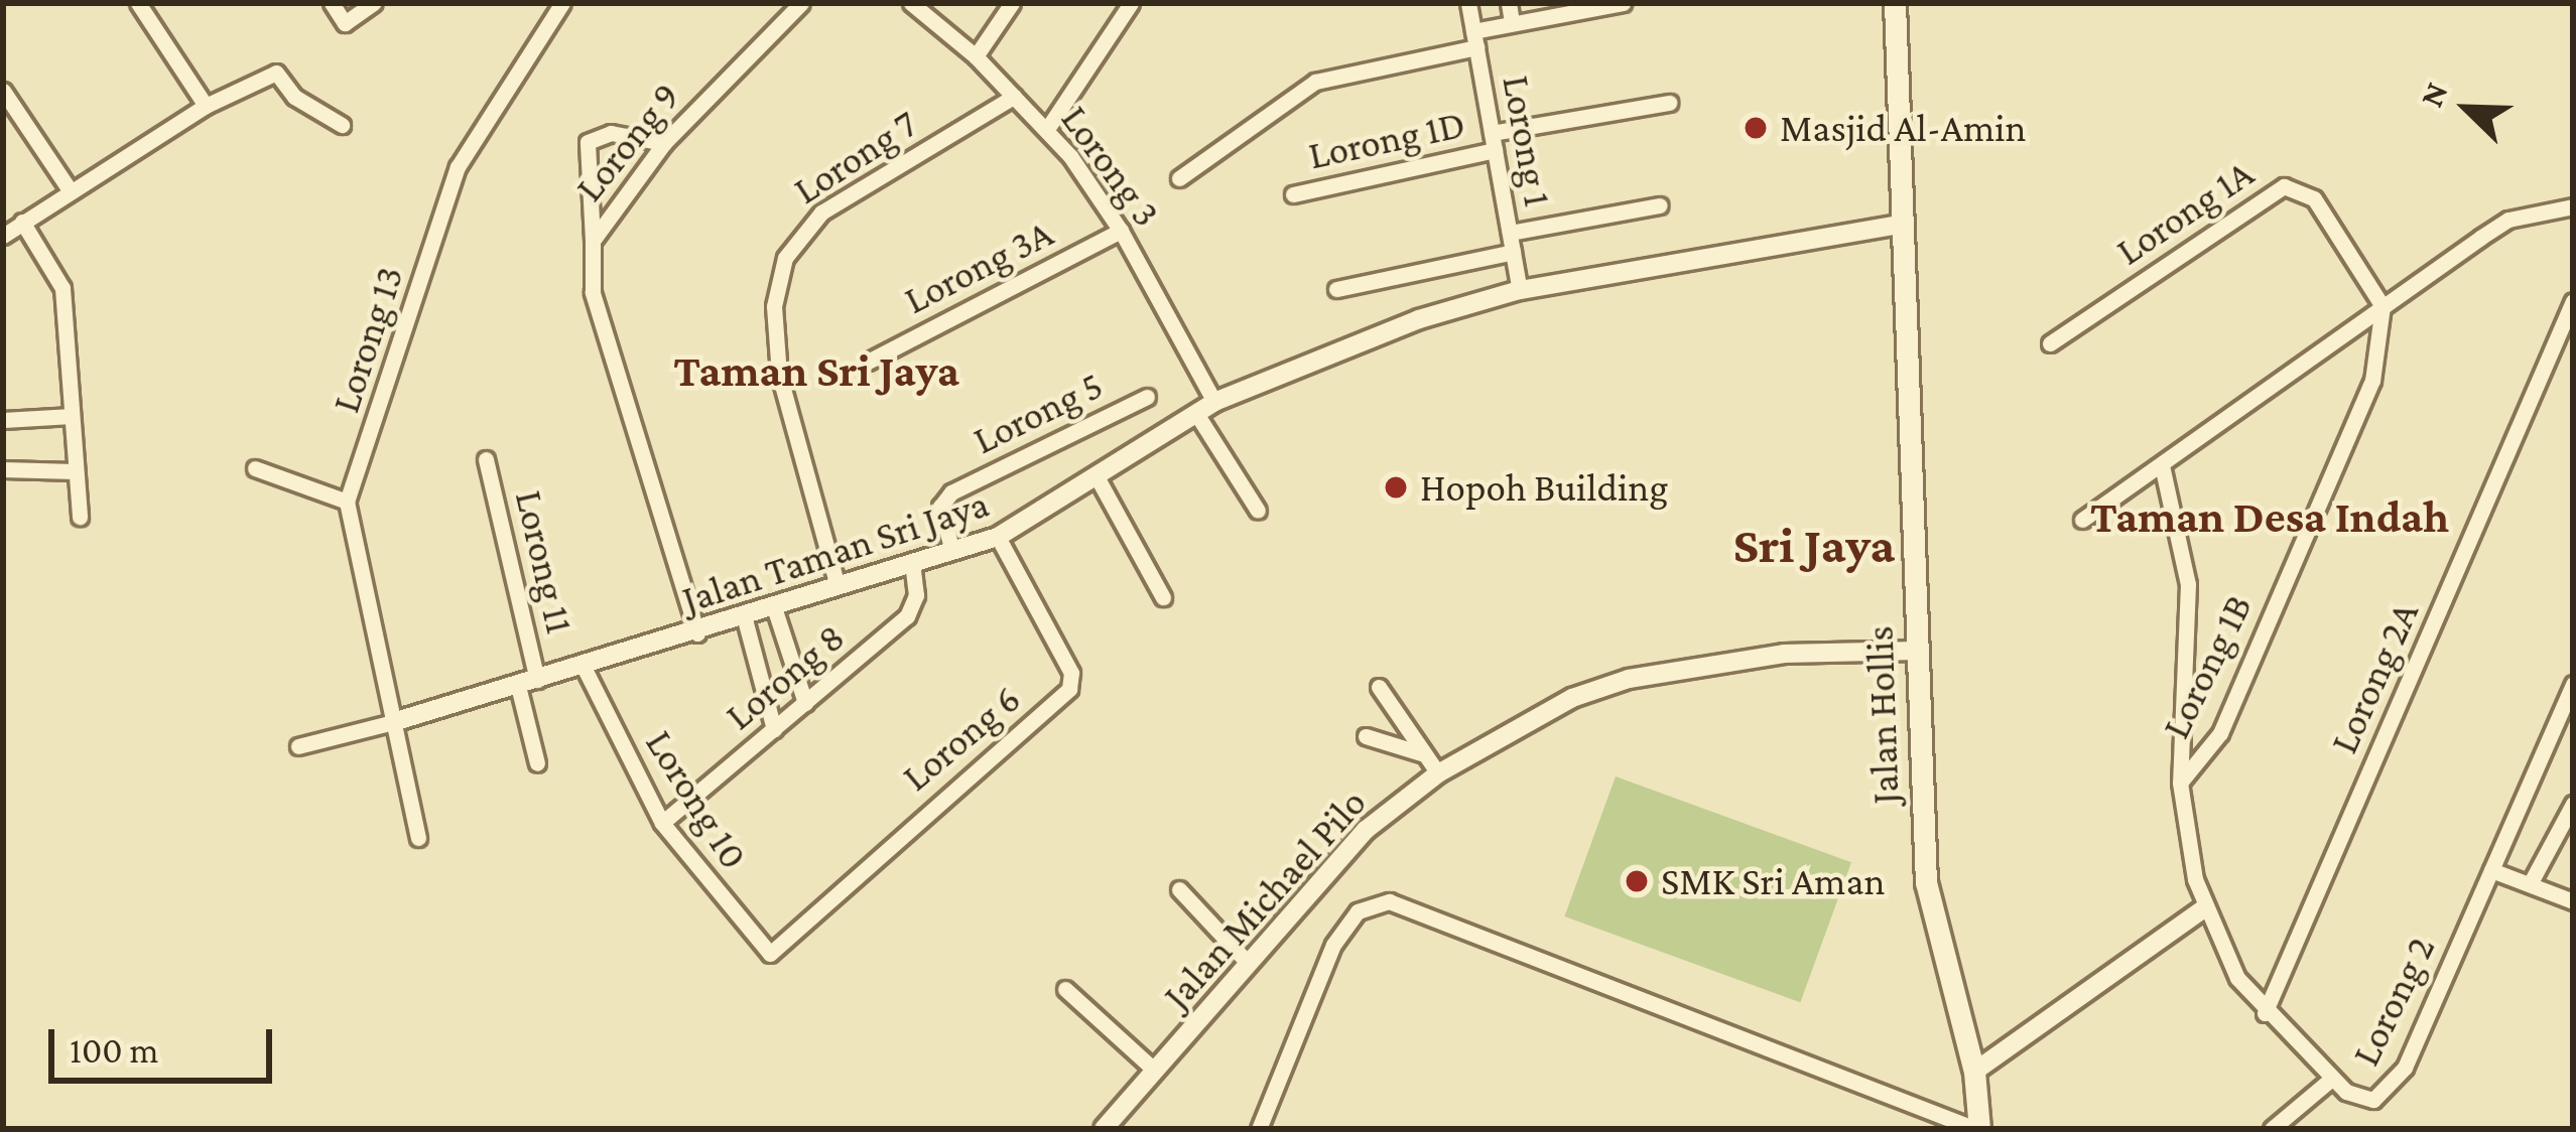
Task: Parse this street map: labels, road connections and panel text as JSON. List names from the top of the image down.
{
  "streets": {
    "main road": ["Jalan Hollis"],
    "street": [
      "Lorong 1D",
      "Lorong 1",
      "Lorong 9",
      "Lorong 7",
      "Lorong 3",
      "Lorong 1A",
      "Lorong 3A",
      "Lorong 13",
      "Lorong 5",
      "Jalan Taman Sri Jaya",
      "Lorong 11",
      "Lorong 1B",
      "Lorong 8",
      "Lorong 2A",
      "Lorong 6",
      "Lorong 10",
      "Jalan Michael Pilo",
      "Lorong 2"
    ]
  },
  "crossings": [
    ["Lorong 1D", "Lorong 1"],
    ["Lorong 1", "Jalan Taman Sri Jaya"],
    ["Lorong 9", "Jalan Taman Sri Jaya"],
    ["Lorong 7", "Lorong 3"],
    ["Lorong 7", "Jalan Taman Sri Jaya"],
    ["Lorong 3", "Lorong 3A"],
    ["Lorong 3", "Jalan Taman Sri Jaya"],
    ["Lorong 1A", "Lorong 1B"],
    ["Lorong 5", "Jalan Taman Sri Jaya"],
    ["Jalan Taman Sri Jaya", "Lorong 11"],
    ["Jalan Taman Sri Jaya", "Lorong 8"],
    ["Jalan Taman Sri Jaya", "Jalan Hollis"],
    ["Jalan Taman Sri Jaya", "Lorong 6"],
    ["Jalan Taman Sri Jaya", "Lorong 10"],
    ["Lorong 8", "Lorong 10"],
    ["Lorong 2A", "Lorong 2"],
    ["Jalan Hollis", "Jalan Michael Pilo"],
    ["Lorong 6", "Lorong 10"]
  ],
  "districts": ["Taman Sri Jaya", "Taman Desa Indah", "Sri Jaya"],
  "places": ["Masjid Al-Amin", "Hopoh Building", "SMK Sri Aman"],
  "scale_bar": "100 m",
  "north": "top left"
}
